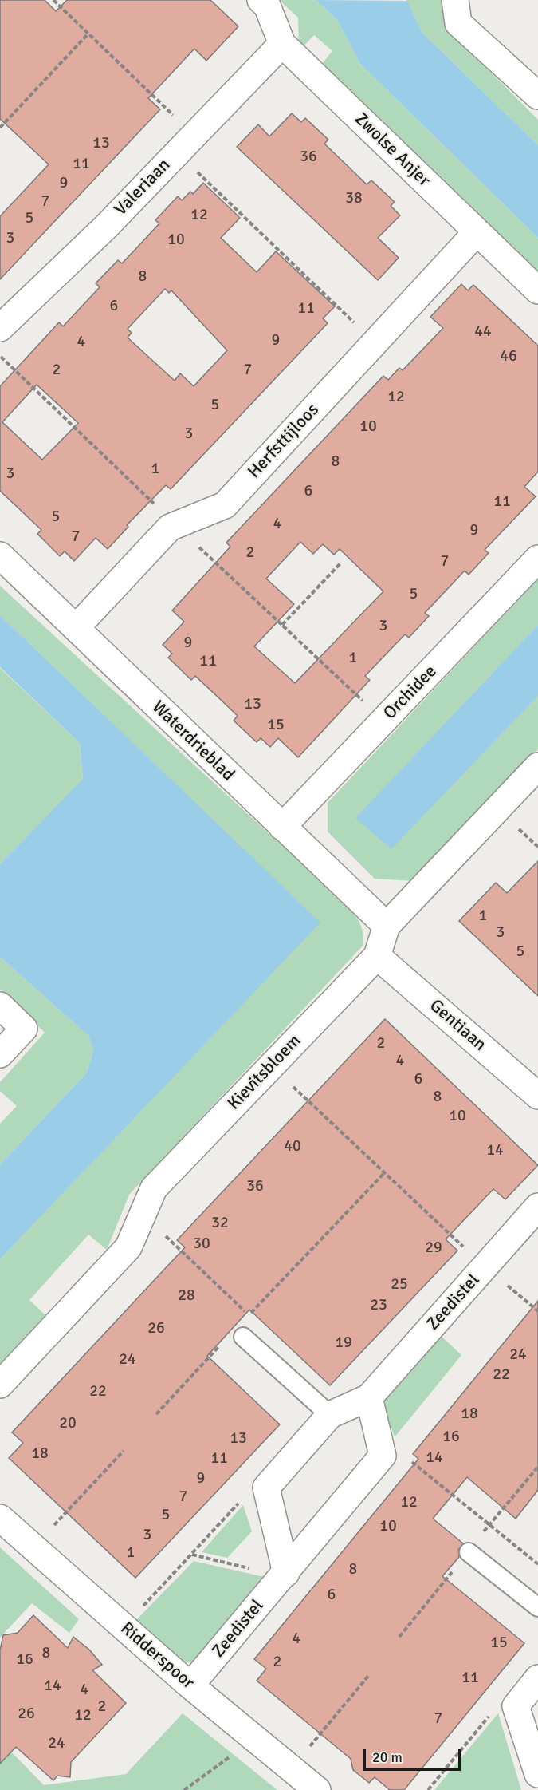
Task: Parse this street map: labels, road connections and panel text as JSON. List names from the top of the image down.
{
  "streets": {
    "street": [
      "Zwolse Anjer",
      "Valeriaan",
      "Herfsttijloos",
      "Orchidee",
      "Waterdrieblad",
      "Gentiaan",
      "Kievitsbloem",
      "Zeedistel",
      "Ridderspoor"
    ]
  },
  "crossings": [
    ["Zwolse Anjer", "Valeriaan"],
    ["Zwolse Anjer", "Herfsttijloos"],
    ["Herfsttijloos", "Waterdrieblad"],
    ["Orchidee", "Waterdrieblad"],
    ["Waterdrieblad", "Kievitsbloem"],
    ["Gentiaan", "Kievitsbloem"],
    ["Zeedistel", "Ridderspoor"]
  ],
  "house_numbers": [
    "13",
    "36",
    "11",
    "9",
    "38",
    "7",
    "12",
    "5",
    "3",
    "10",
    "8",
    "6",
    "11",
    "44",
    "9",
    "4",
    "46",
    "2",
    "7",
    "12",
    "5",
    "10",
    "3",
    "8",
    "1",
    "3",
    "6",
    "11",
    "5",
    "4",
    "9",
    "7",
    "2",
    "7",
    "5",
    "3",
    "9",
    "1",
    "11",
    "13",
    "15",
    "1",
    "3",
    "5",
    "2",
    "4",
    "6",
    "8",
    "10",
    "40",
    "14",
    "36",
    "32",
    "30",
    "29",
    "25",
    "28",
    "23",
    "26",
    "19",
    "24",
    "24",
    "22",
    "22",
    "18",
    "20",
    "16",
    "13",
    "18",
    "14",
    "11",
    "9",
    "7",
    "12",
    "5",
    "10",
    "3",
    "1",
    "8",
    "6",
    "4",
    "15",
    "8",
    "16",
    "2",
    "11",
    "14",
    "4",
    "2",
    "26",
    "12",
    "7",
    "24"
  ],
  "scale_bar": "20 m"
}
